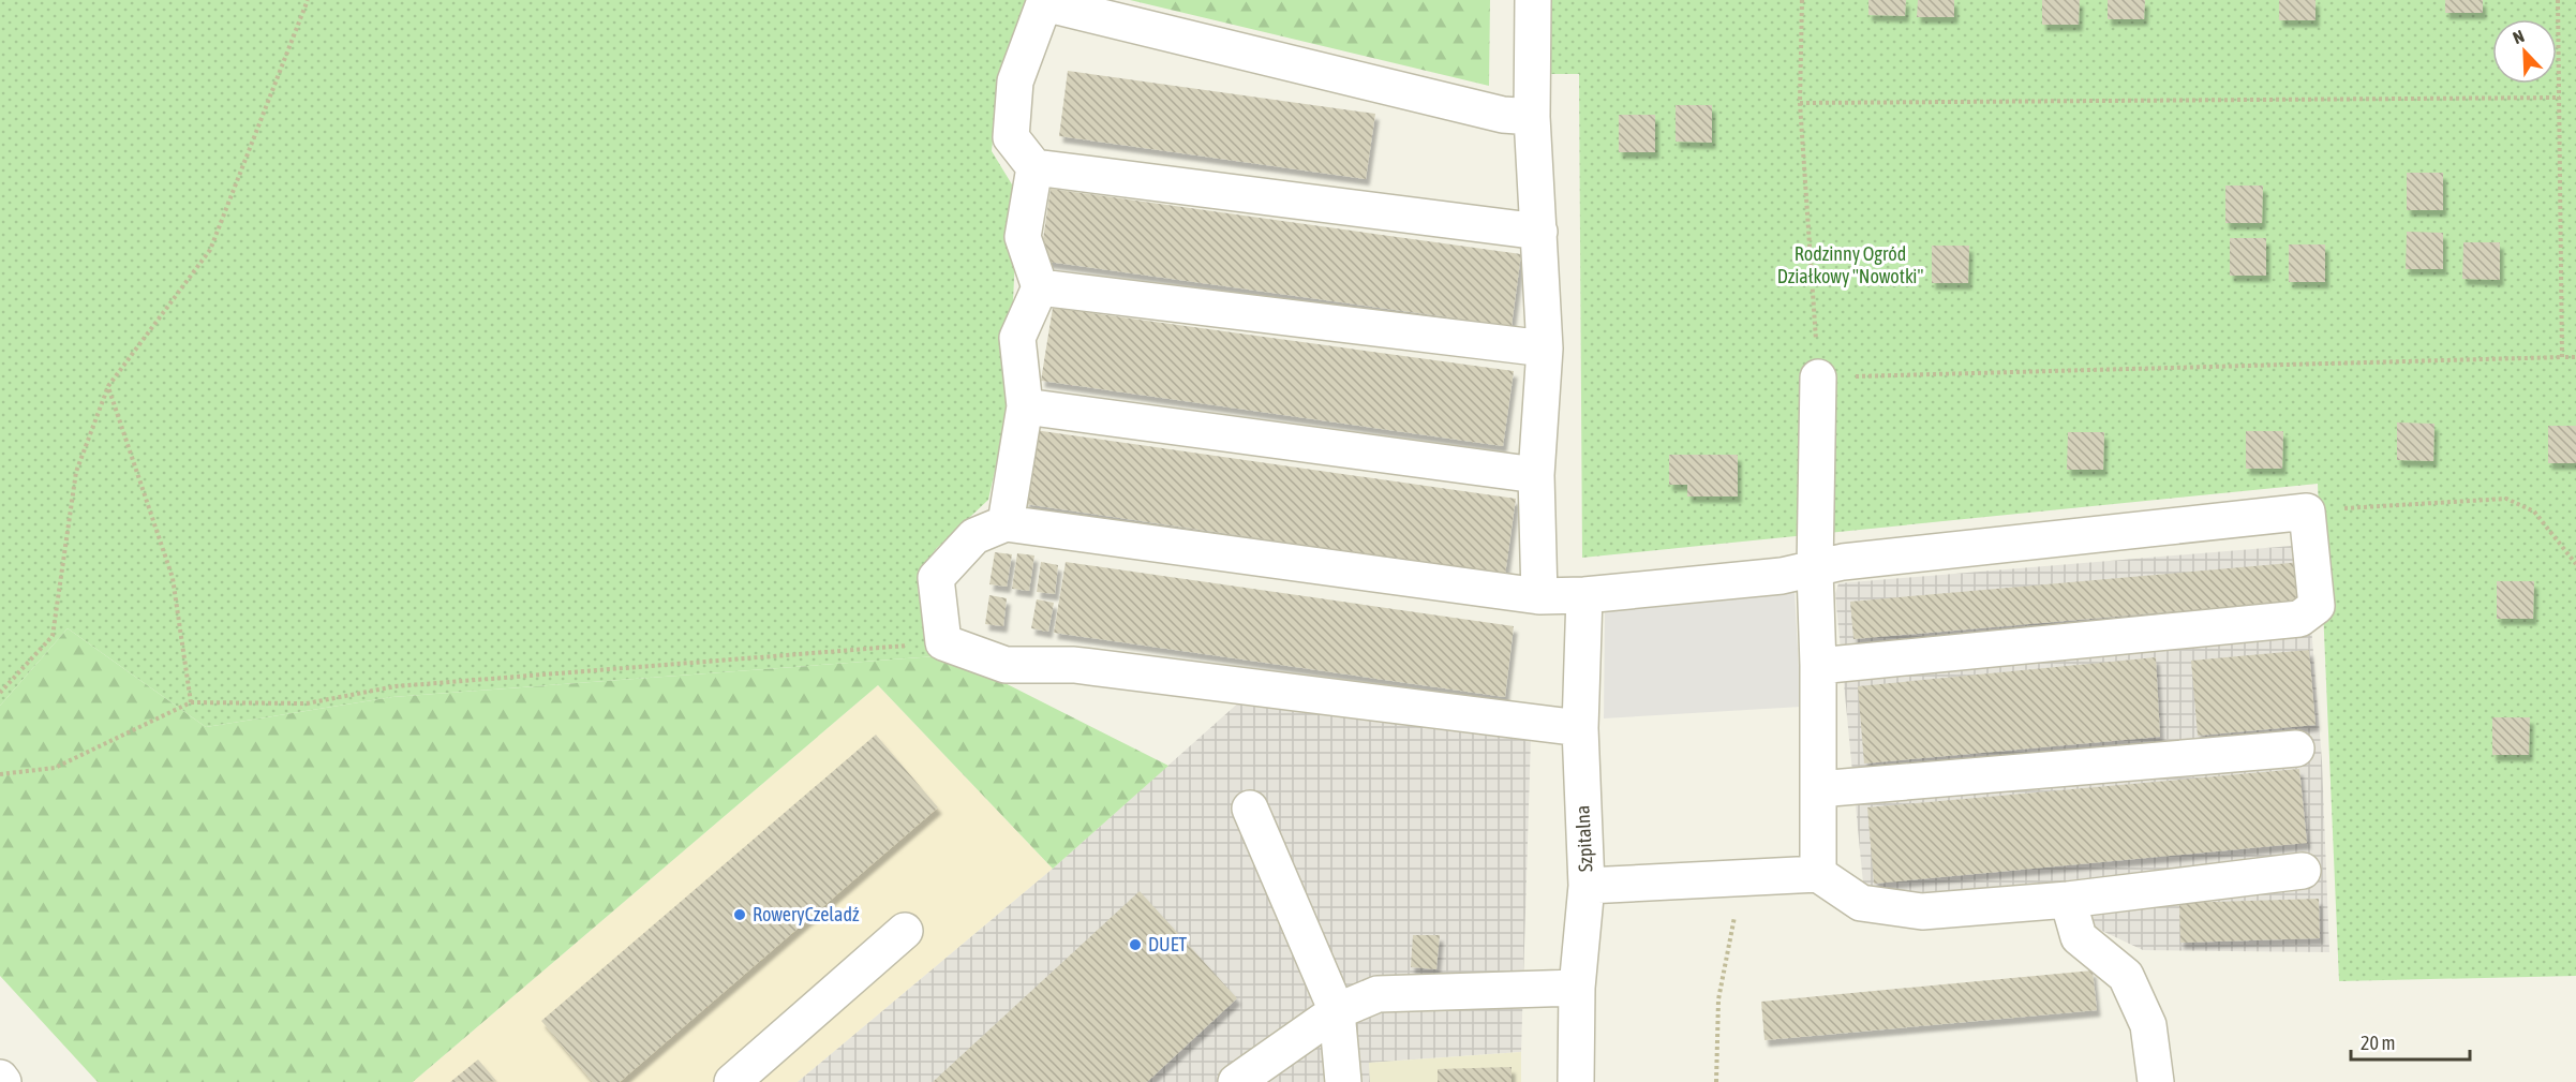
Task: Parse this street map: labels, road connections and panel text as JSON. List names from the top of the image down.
{
  "streets": {
    "street": ["Szpitalna"]
  },
  "parks": ["Rodzinny Ogród Działkowy \"Nowotki\""],
  "places": ["RoweryCzeladź", "DUET"],
  "scale_bar": "20 m",
  "north": "top left"
}
